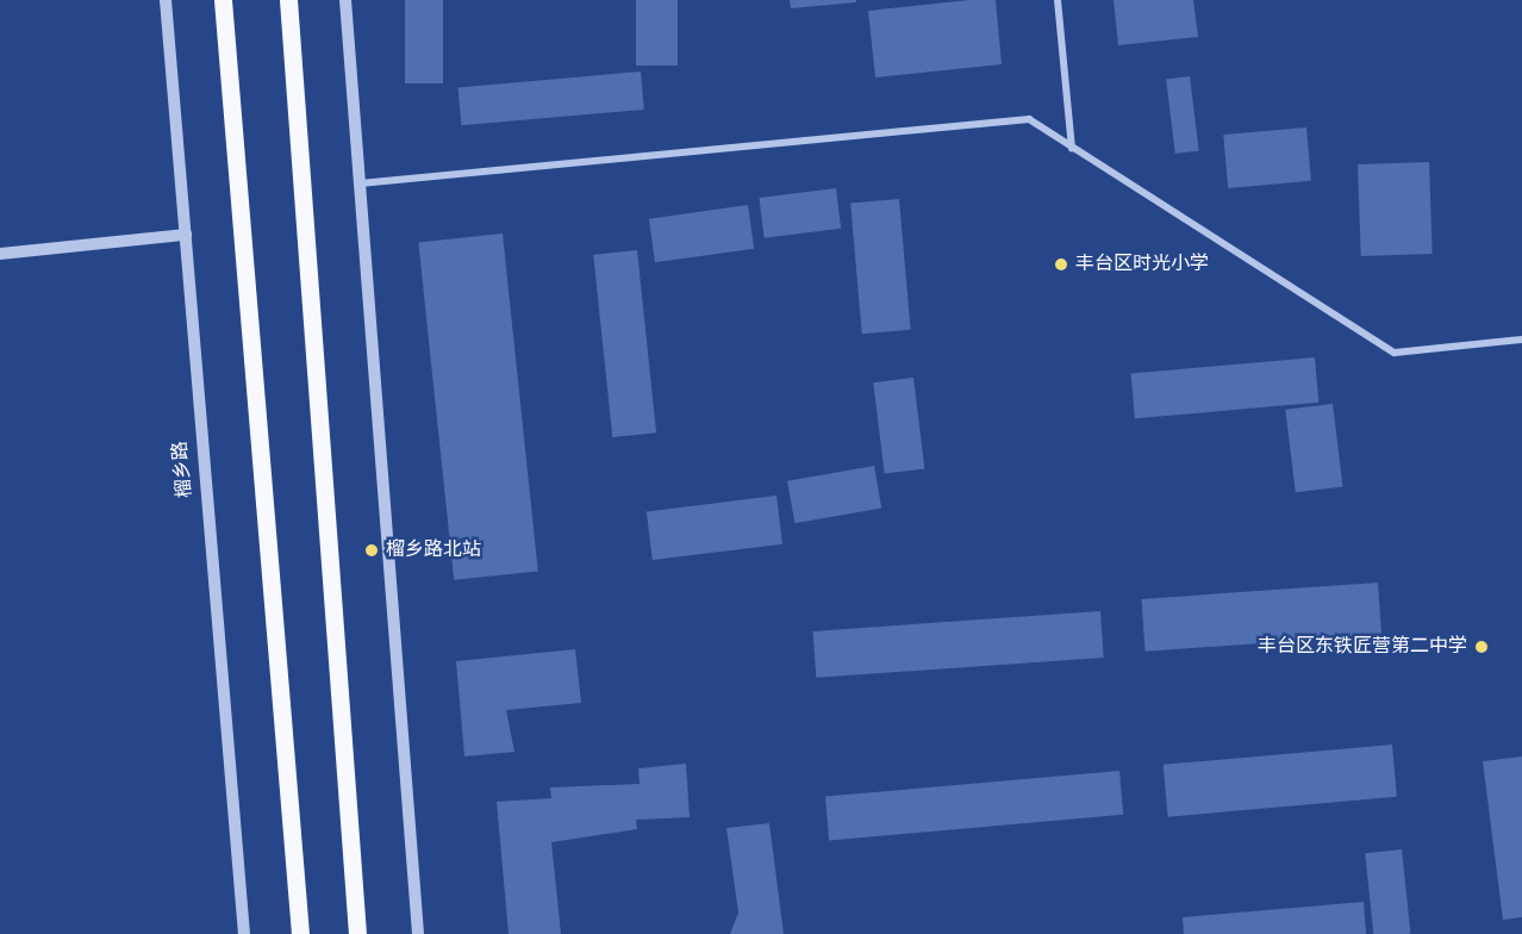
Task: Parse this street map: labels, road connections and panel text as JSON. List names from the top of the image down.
{
  "streets": {
    "street": ["榴乡路"]
  },
  "places": ["丰台区时光小学", "榴乡路北站", "丰台区东铁匠营第二中学"]
}
